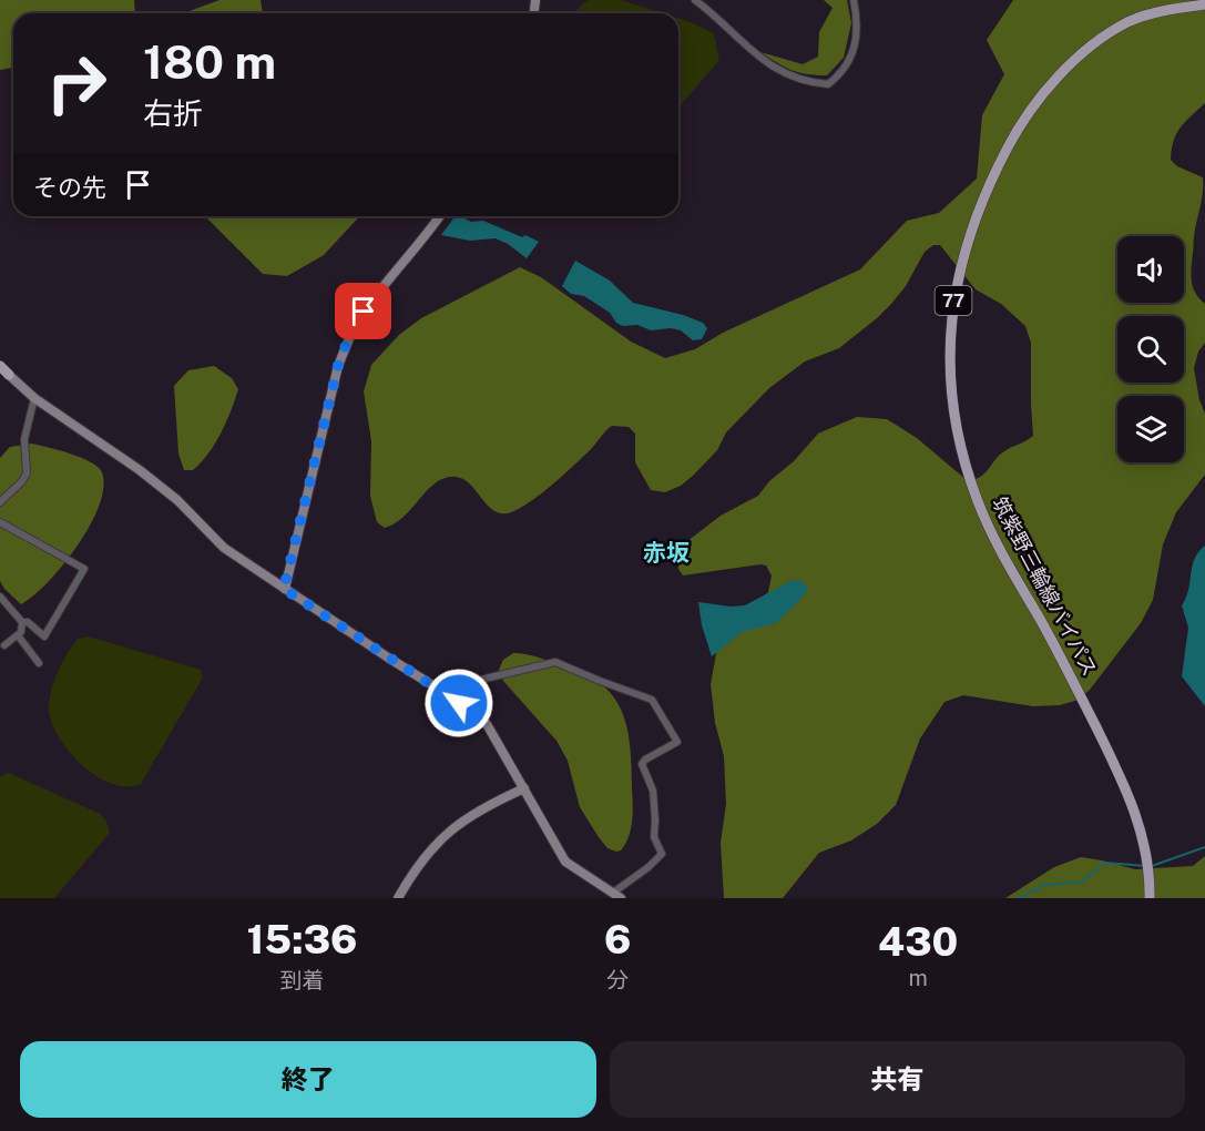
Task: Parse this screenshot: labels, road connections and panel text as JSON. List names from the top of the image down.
{
  "streets": {
    "main road": ["77", "筑紫野三輪線バイパス"]
  },
  "districts": ["赤坂"],
  "page": {
    "turn": ["180 m", "右折"],
    "then": "その先",
    "eta": [
      "15:36",
      "到着",
      "6",
      "分",
      "430",
      "m"
    ],
    "buttons": ["終了", "共有"]
  }
}
